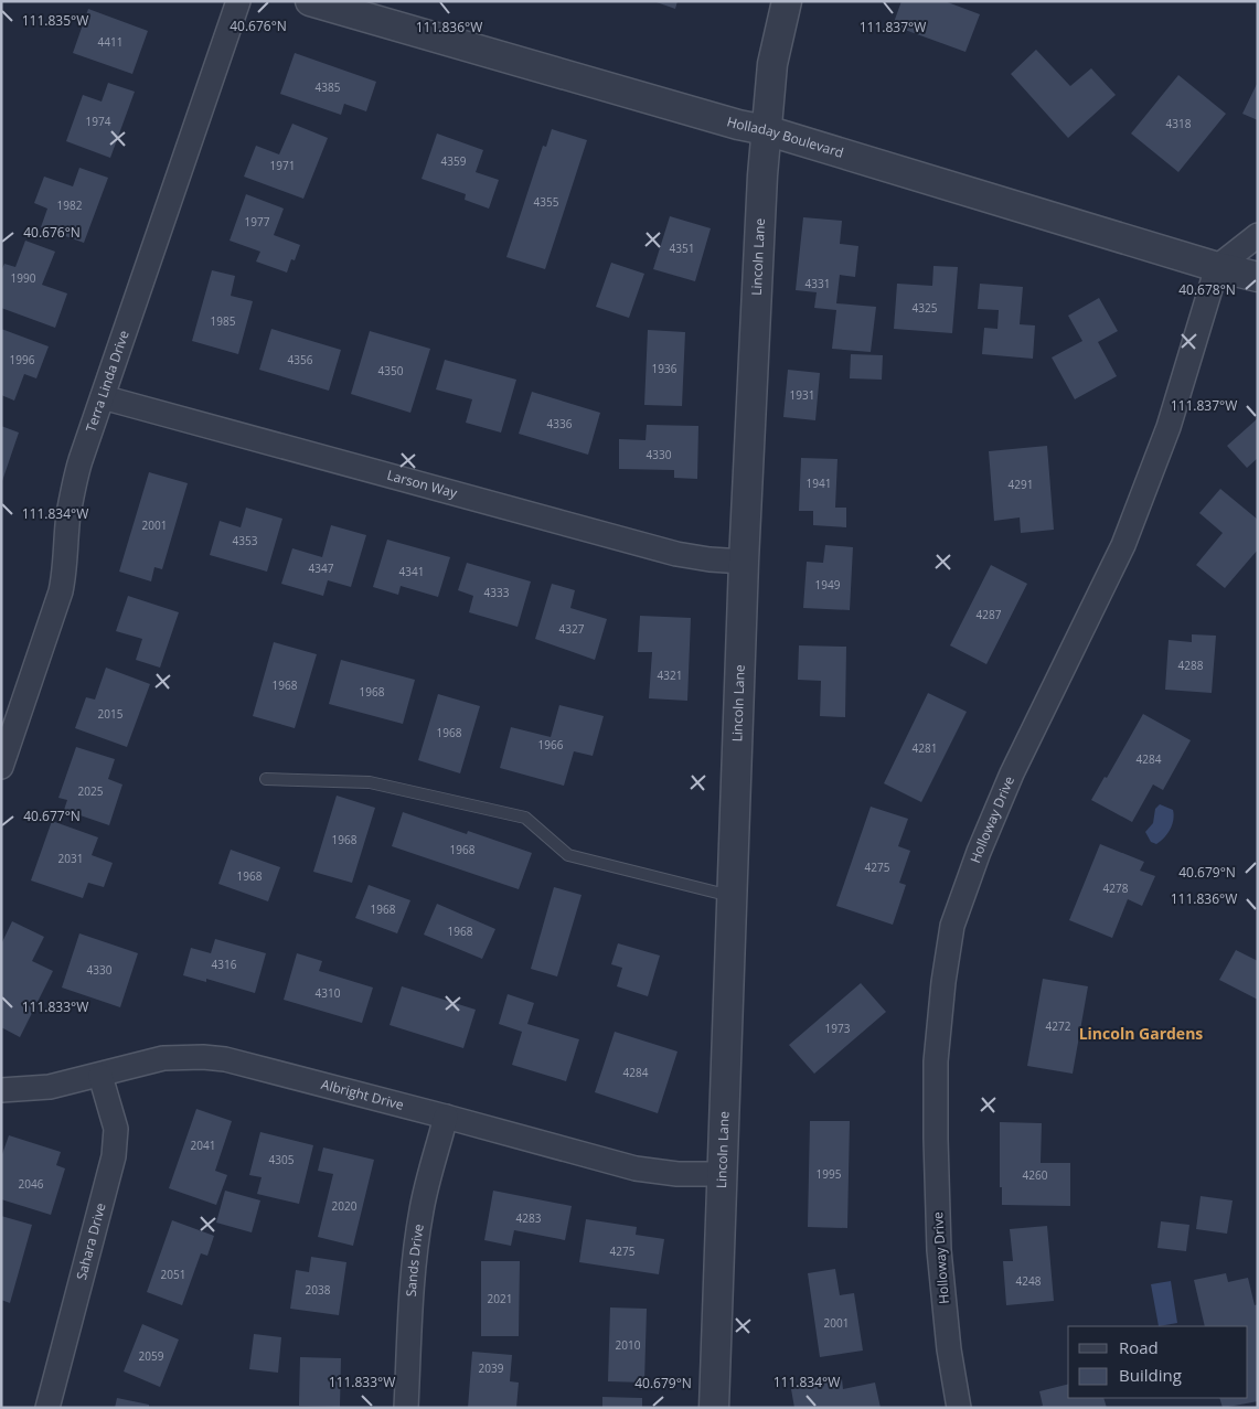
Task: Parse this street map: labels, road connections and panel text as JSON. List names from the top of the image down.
{
  "streets": {
    "street": [
      "Holladay Boulevard",
      "Lincoln Lane",
      "Terra Linda Drive",
      "Larson Way",
      "Holloway Drive",
      "Albright Drive",
      "Sahara Drive",
      "Sands Drive"
    ]
  },
  "crossings": [
    ["Holladay Boulevard", "Lincoln Lane"],
    ["Holladay Boulevard", "Holloway Drive"],
    ["Lincoln Lane", "Larson Way"],
    ["Lincoln Lane", "Albright Drive"],
    ["Terra Linda Drive", "Larson Way"],
    ["Albright Drive", "Sahara Drive"],
    ["Albright Drive", "Sands Drive"]
  ],
  "districts": ["Lincoln Gardens"],
  "house_numbers": [
    "4411",
    "4385",
    "1974",
    "4318",
    "4359",
    "1971",
    "4355",
    "1982",
    "1977",
    "4351",
    "1990",
    "4331",
    "4325",
    "1985",
    "1996",
    "4356",
    "1936",
    "4350",
    "1931",
    "4336",
    "4330",
    "1941",
    "4291",
    "2001",
    "4353",
    "4347",
    "4341",
    "1949",
    "4333",
    "4287",
    "4327",
    "4288",
    "4321",
    "1968",
    "1968",
    "2015",
    "1968",
    "1966",
    "4281",
    "4284",
    "2025",
    "1968",
    "1968",
    "2031",
    "4275",
    "1968",
    "4278",
    "1968",
    "1968",
    "4316",
    "4330",
    "4310",
    "4272",
    "1973",
    "4284",
    "2041",
    "4305",
    "1995",
    "4260",
    "2046",
    "2020",
    "4283",
    "4275",
    "2051",
    "4248",
    "2038",
    "2021",
    "2001",
    "2010",
    "2059",
    "2039"
  ],
  "legend": ["Road", "Building"],
  "coordinates": [
    "111.835°W",
    "40.676°N",
    "111.836°W",
    "111.837°W",
    "40.678°N",
    "111.834°W",
    "40.677°N",
    "40.679°N",
    "111.833°W"
  ]
}
